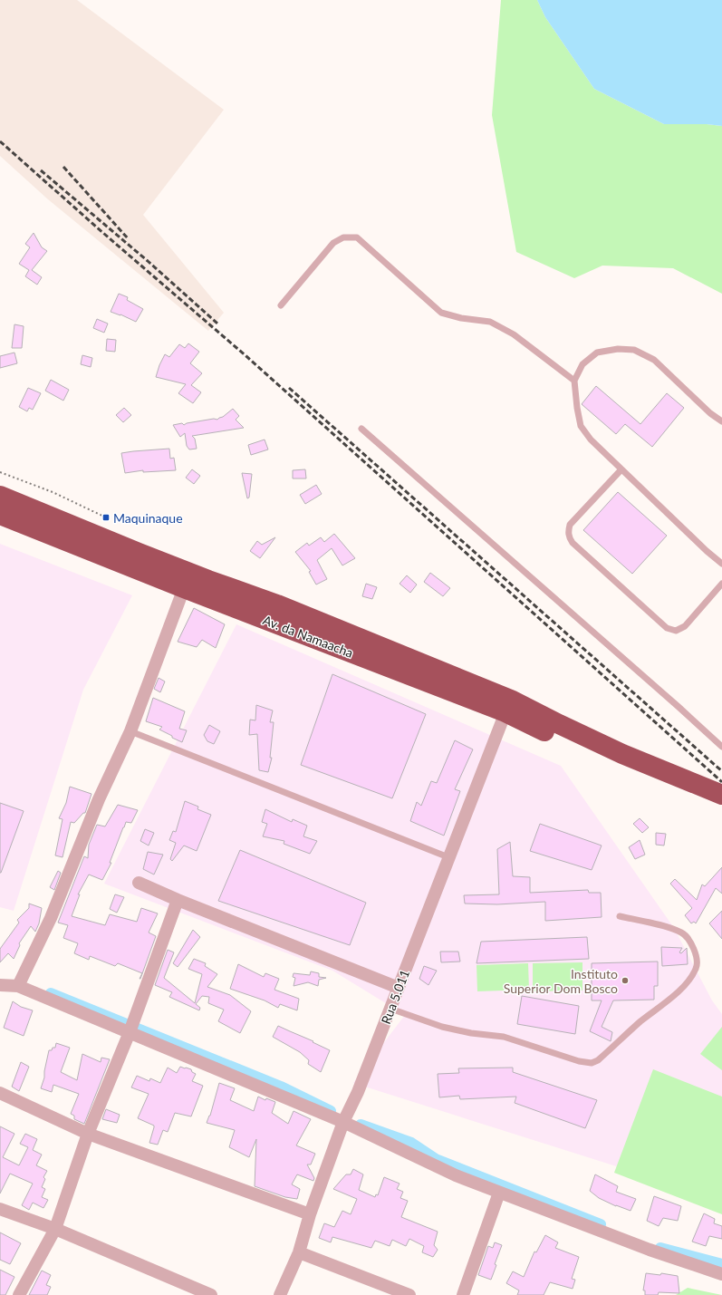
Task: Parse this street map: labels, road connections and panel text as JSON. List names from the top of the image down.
{
  "streets": {
    "highway": ["Av. da Namaacha"],
    "street": ["Rua 5.011"]
  },
  "crossings": [
    ["Av. da Namaacha", "Rua 5.011"]
  ],
  "places": {
    "transit": ["Maquinaque"],
    "other": ["Instituto Superior Dom Bosco"]
  }
}
